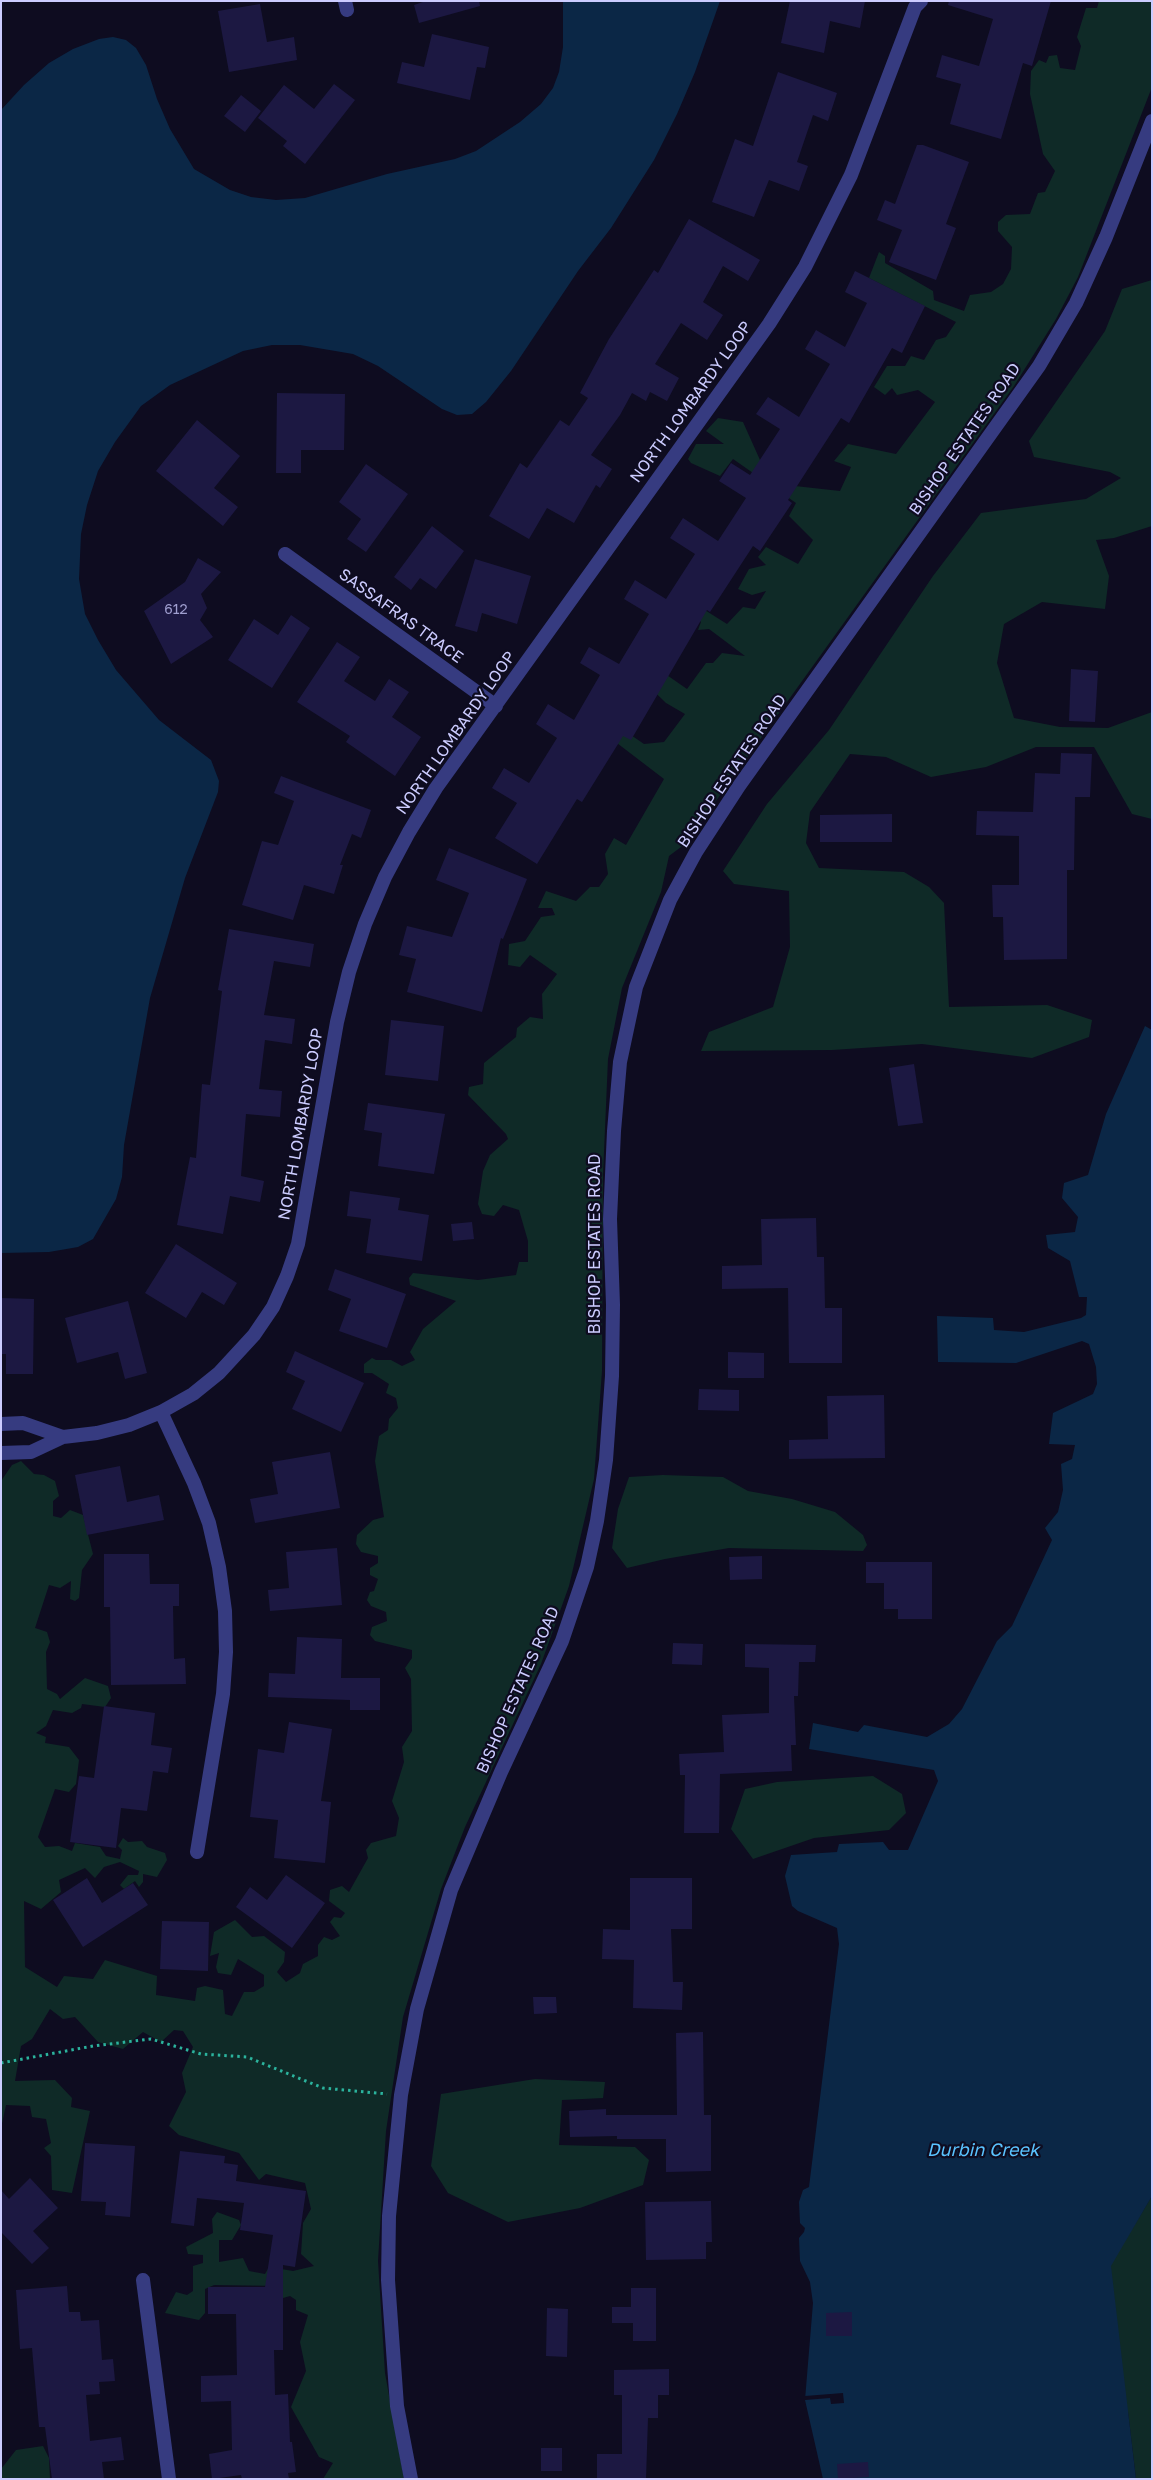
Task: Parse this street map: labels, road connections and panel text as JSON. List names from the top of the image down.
{
  "streets": {
    "street": ["NORTH LOMBARDY LOOP", "BISHOP ESTATES ROAD", "SASSAFRAS TRACE"]
  },
  "crossings": [
    ["NORTH LOMBARDY LOOP", "SASSAFRAS TRACE"]
  ],
  "water": ["Durbin Creek"],
  "house_numbers": ["612"]
}
